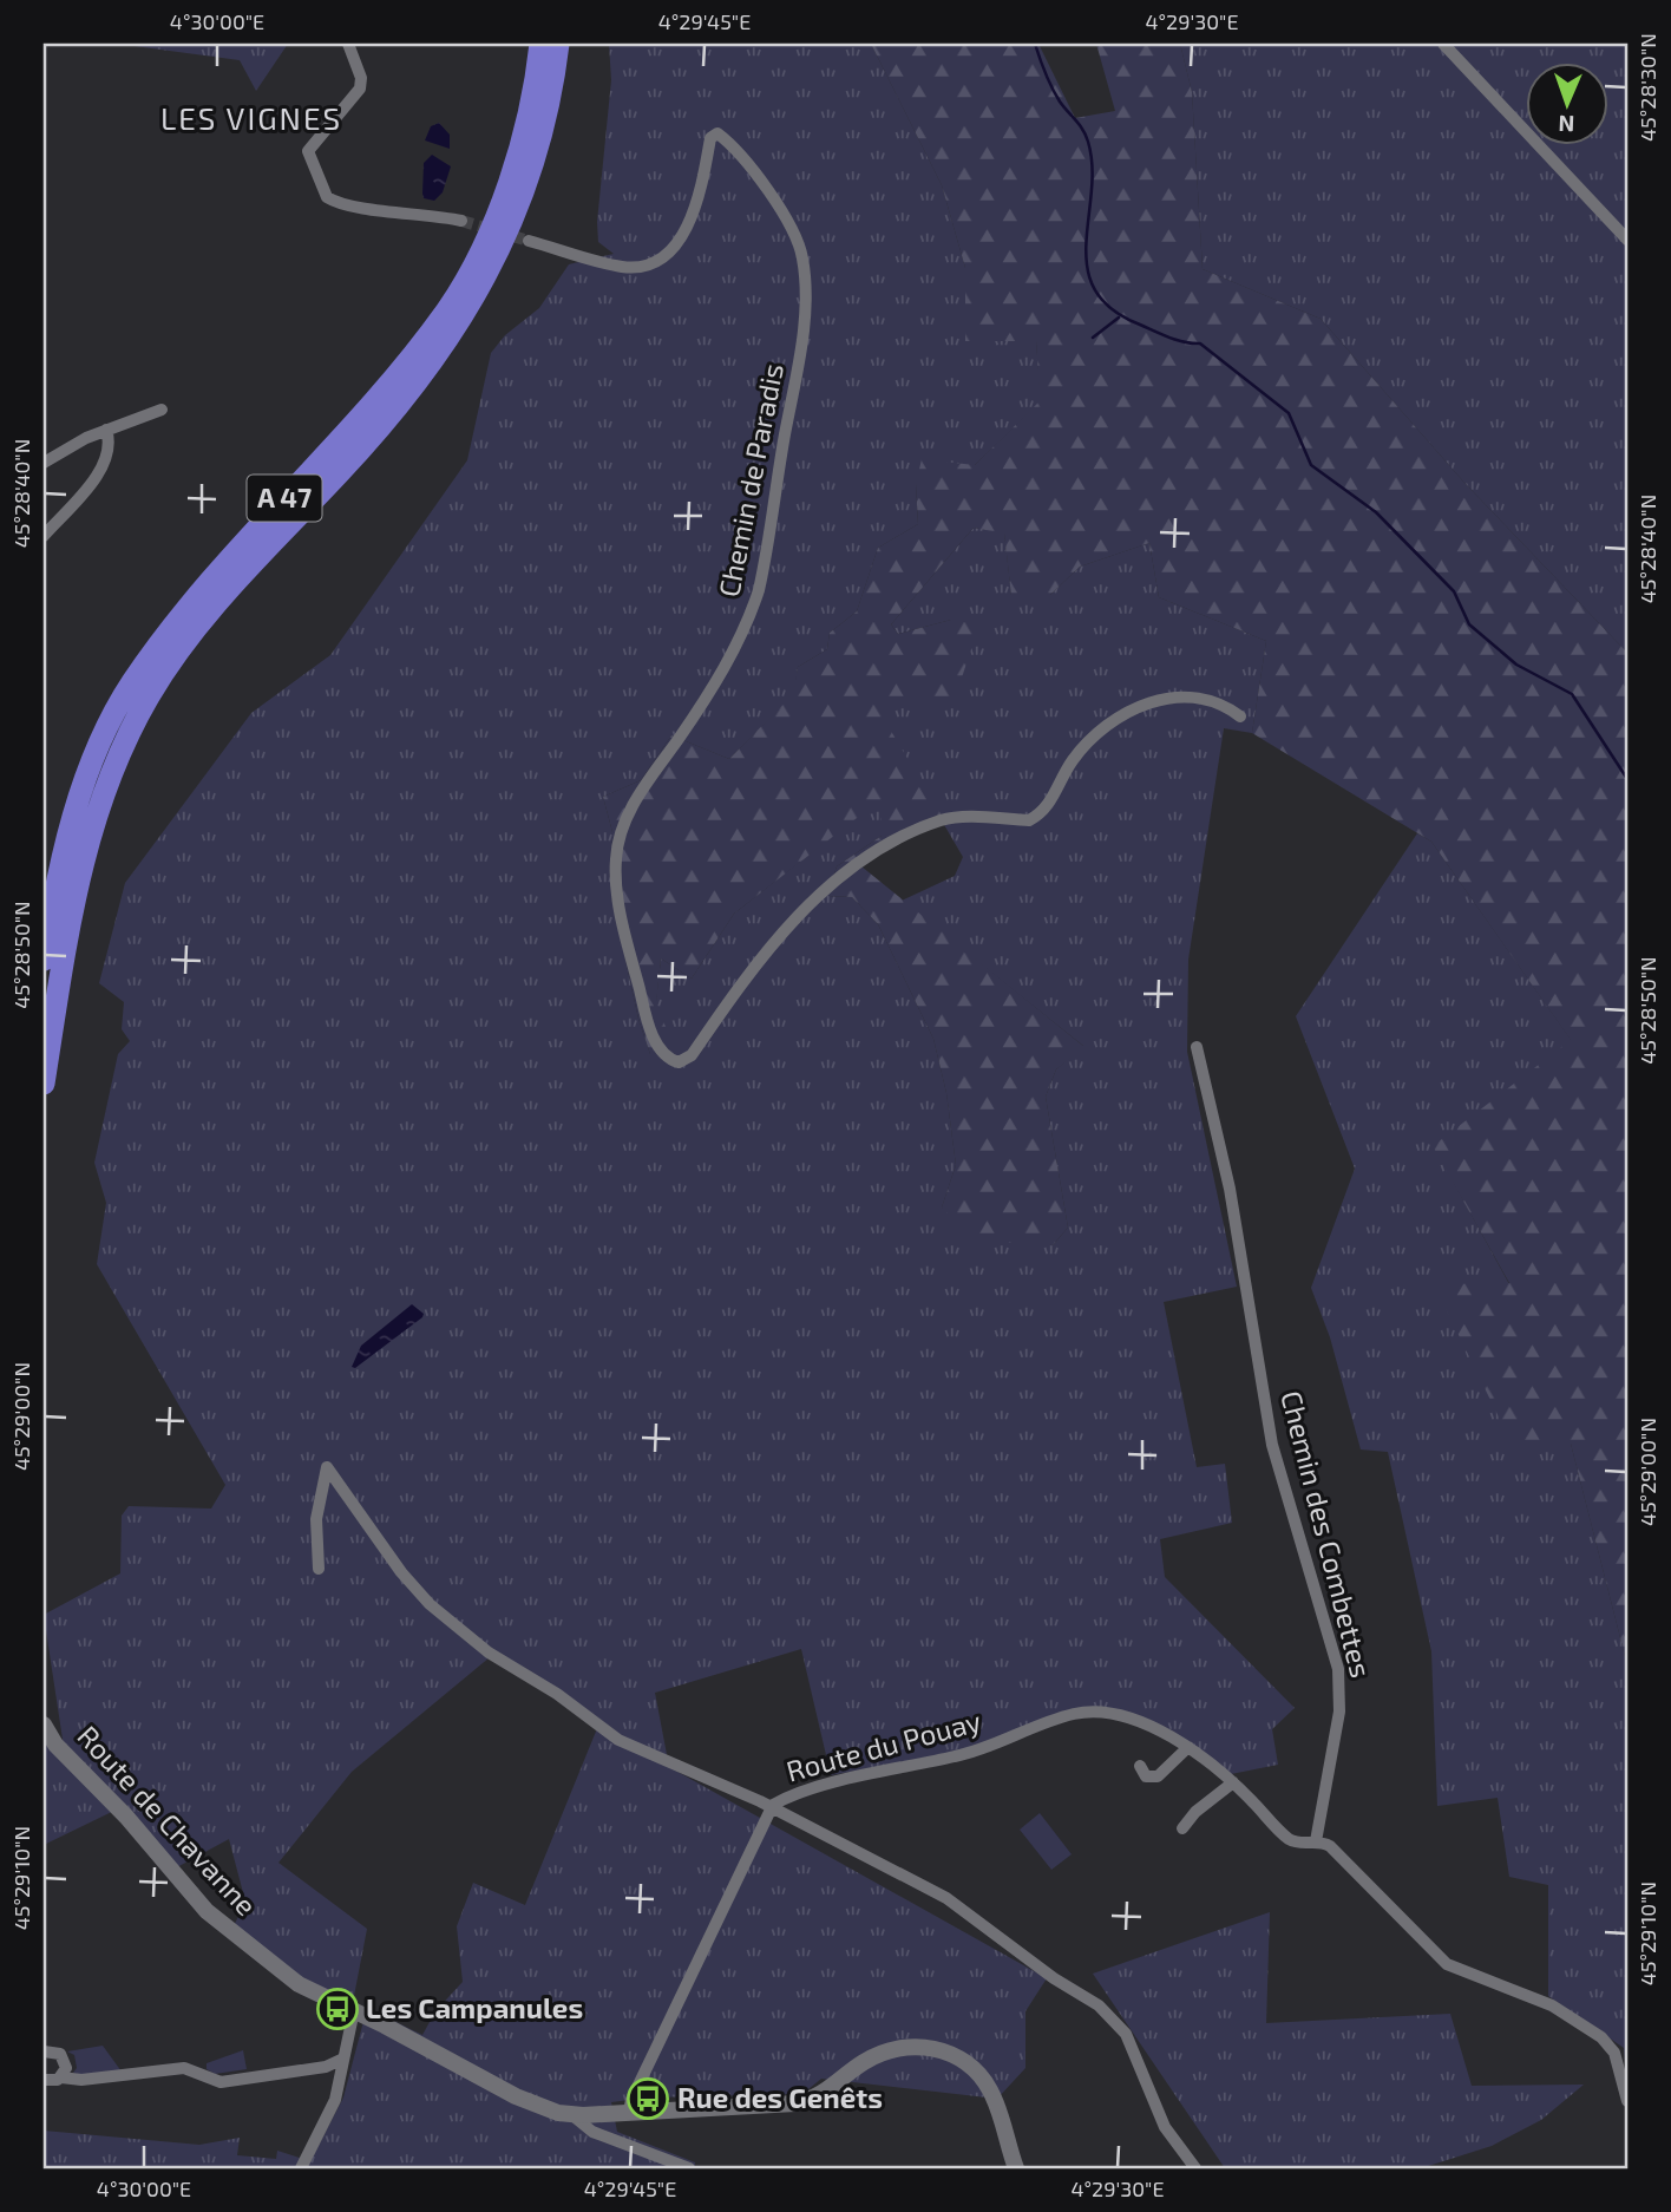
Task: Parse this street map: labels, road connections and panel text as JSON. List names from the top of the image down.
{
  "streets": {
    "highway": ["A 47"],
    "main road": ["Route de Chavanne"],
    "street": ["Chemin de Paradis", "Chemin des Combettes", "Route du Pouay"]
  },
  "crossings": [
    ["Chemin des Combettes", "Route du Pouay"],
    ["Route du Pouay", "Route de Chavanne"]
  ],
  "districts": ["LES VIGNES"],
  "places": {
    "bus stop": ["Les Campanules", "Rue des Genêts"]
  },
  "north": "bottom",
  "coordinates": [
    "4°30'00\"E",
    "4°29'45\"E",
    "4°29'30\"E",
    "45°28'30\"N",
    "45°28'40\"N",
    "45°28'50\"N",
    "45°29'00\"N",
    "45°29'10\"N"
  ]
}
